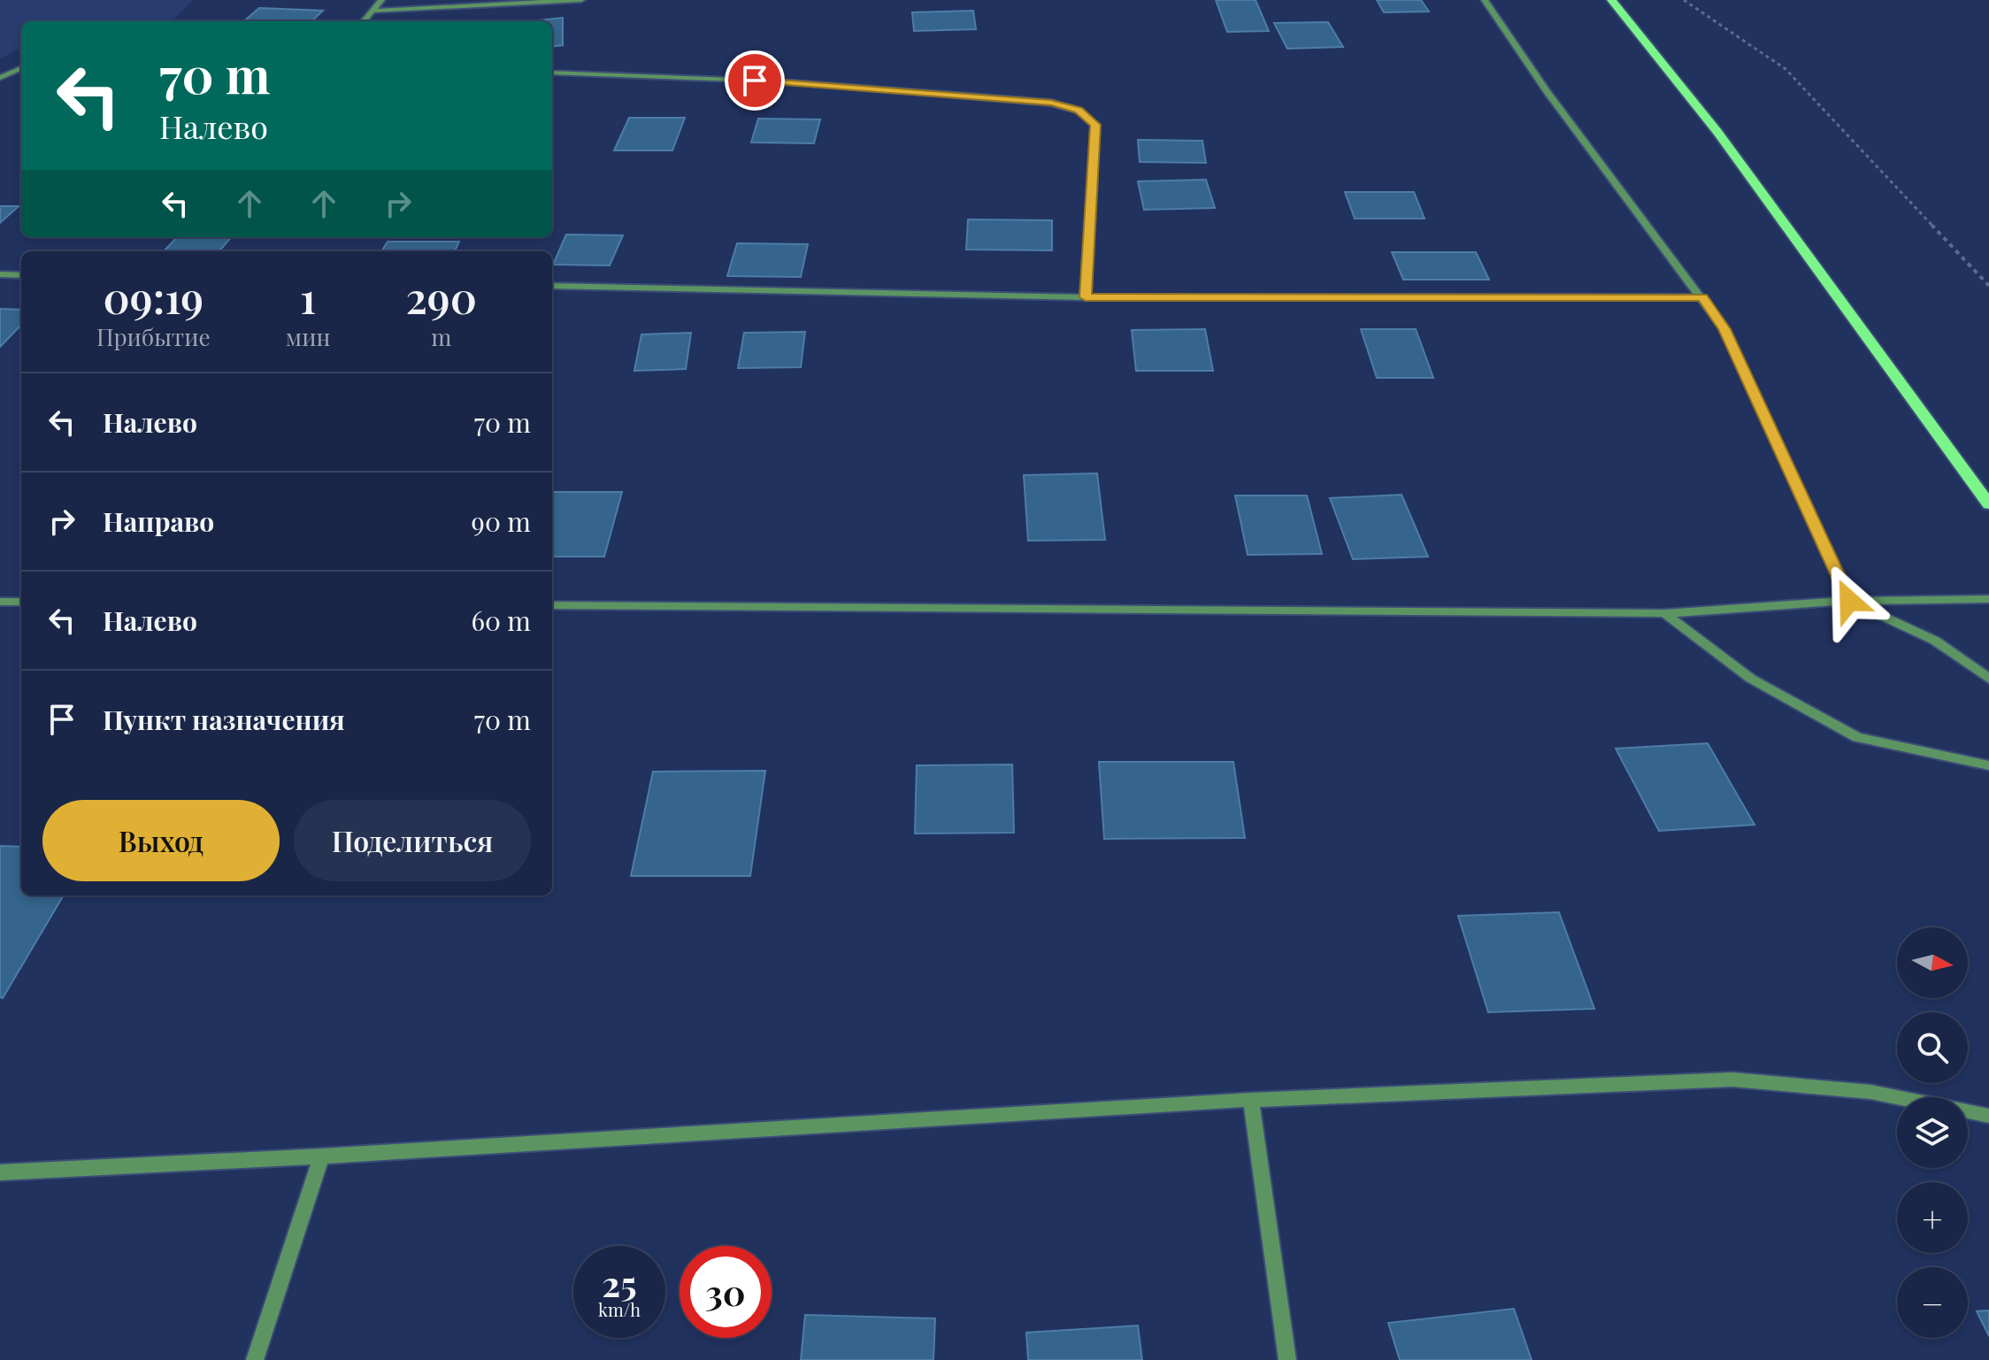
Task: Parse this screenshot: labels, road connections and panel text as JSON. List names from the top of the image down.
{
  "north": "right",
  "page": {
    "turn": ["70 m", "Налево"],
    "eta": [
      "09:19",
      "Прибытие",
      "1",
      "мин",
      "290",
      "m"
    ],
    "list": [
      {
        "name": "Налево",
        "value": "70 m"
      },
      {
        "name": "Направо",
        "value": "90 m"
      },
      {
        "name": "Налево",
        "value": "60 m"
      },
      {
        "name": "Пункт назначения",
        "value": "70 m"
      }
    ],
    "buttons": ["Выход", "Поделиться"],
    "map_buttons": ["+", "−"],
    "speed": "25 km/h",
    "limit": "30"
  }
}
